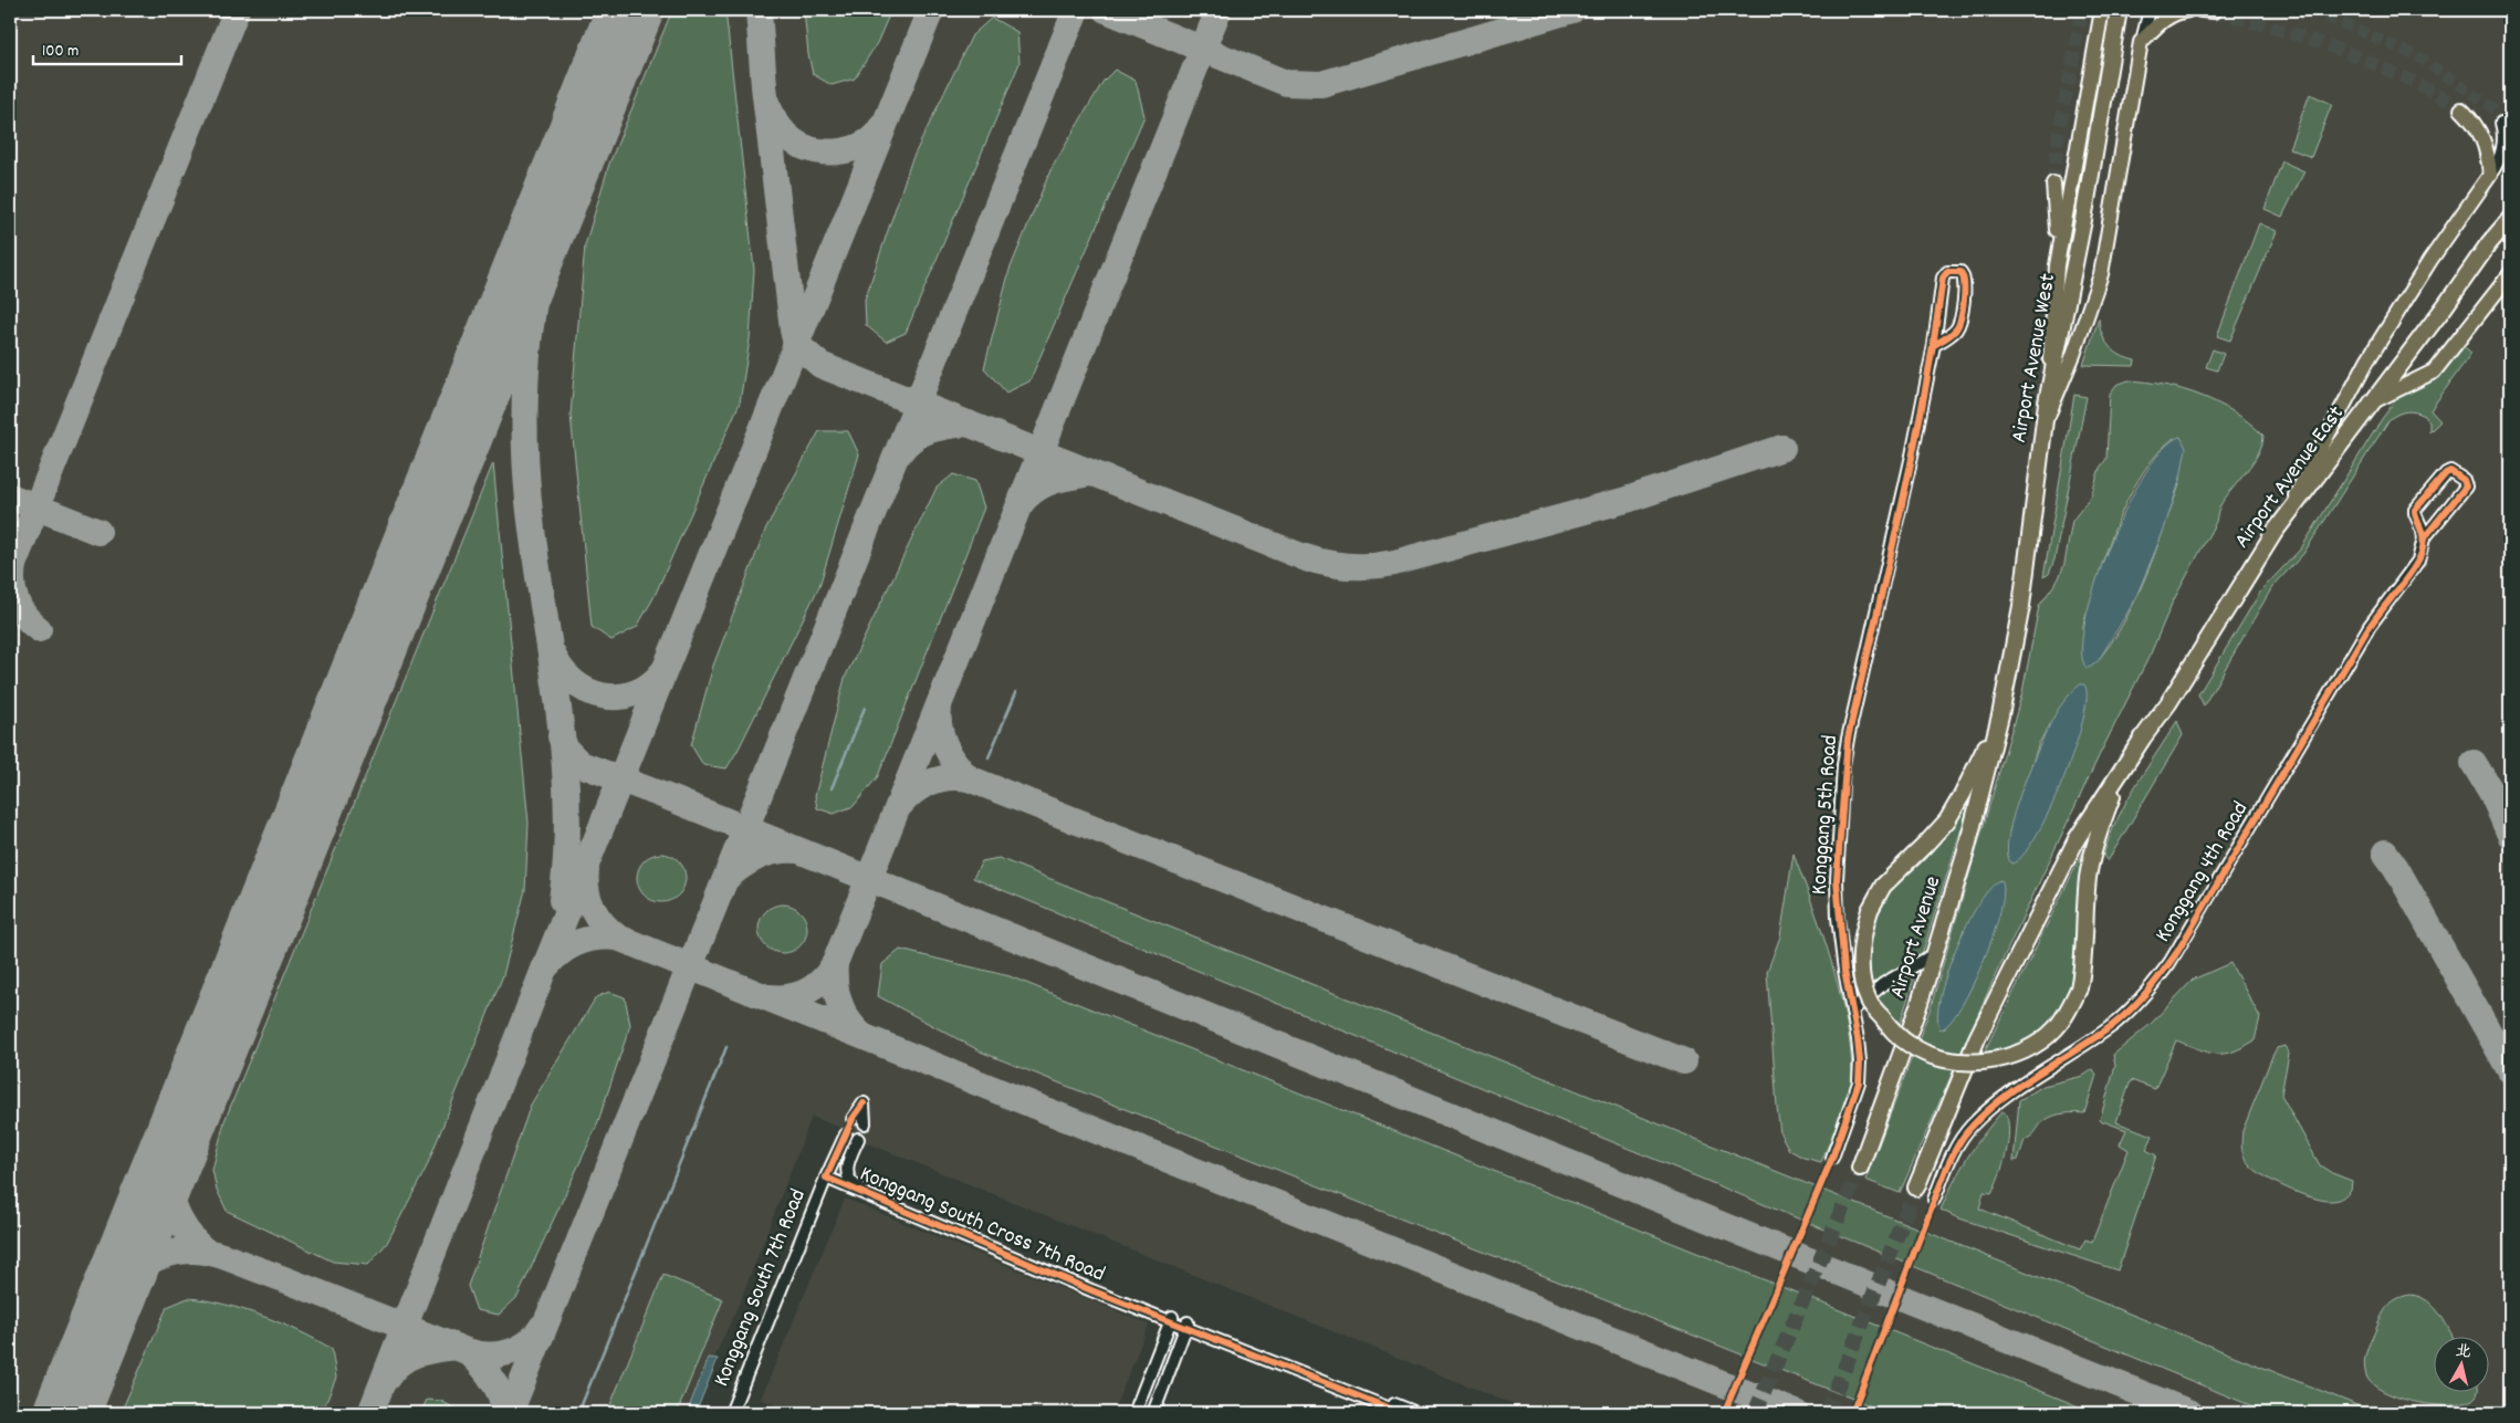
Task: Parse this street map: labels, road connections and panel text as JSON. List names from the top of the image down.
{
  "streets": {
    "highway": ["Airport Avenue West", "Airport Avenue East", "Airport Avenue"],
    "street": [
      "Konggang 5th Road",
      "Konggang 4th Road",
      "Konggang South Cross 7th Road",
      "Konggang South 7th Road"
    ]
  },
  "crossings": [
    ["Airport Avenue West", "Airport Avenue"],
    ["Konggang South Cross 7th Road", "Konggang South 7th Road"]
  ],
  "scale_bar": "100 m",
  "north": "top"
}
